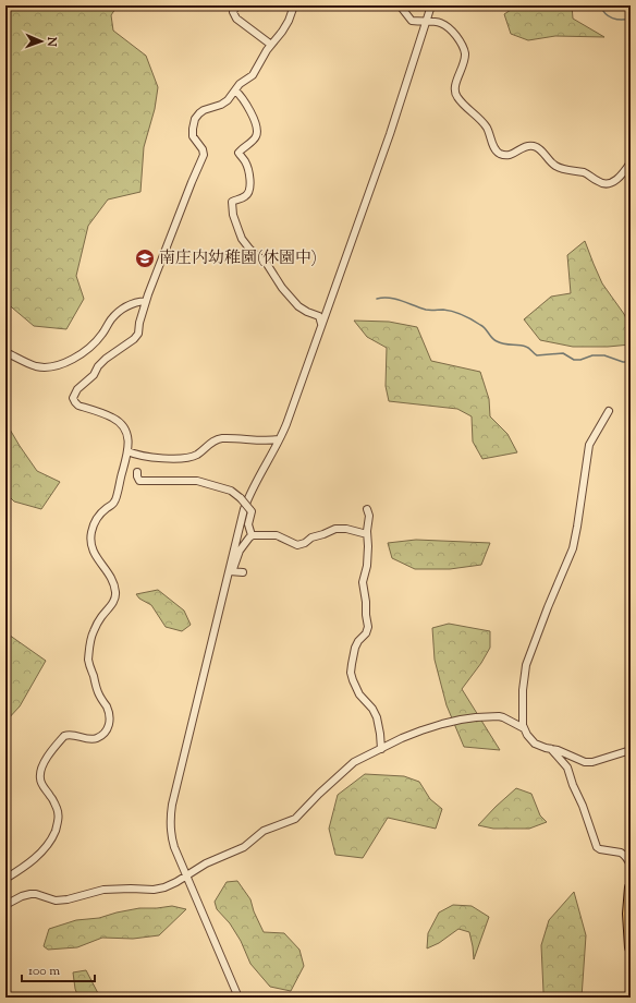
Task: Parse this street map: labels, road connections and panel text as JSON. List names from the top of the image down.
{
  "places": {
    "school or university": ["南庄内幼稚園(休園中)"]
  },
  "scale_bar": "100 m",
  "north": "right"
}
